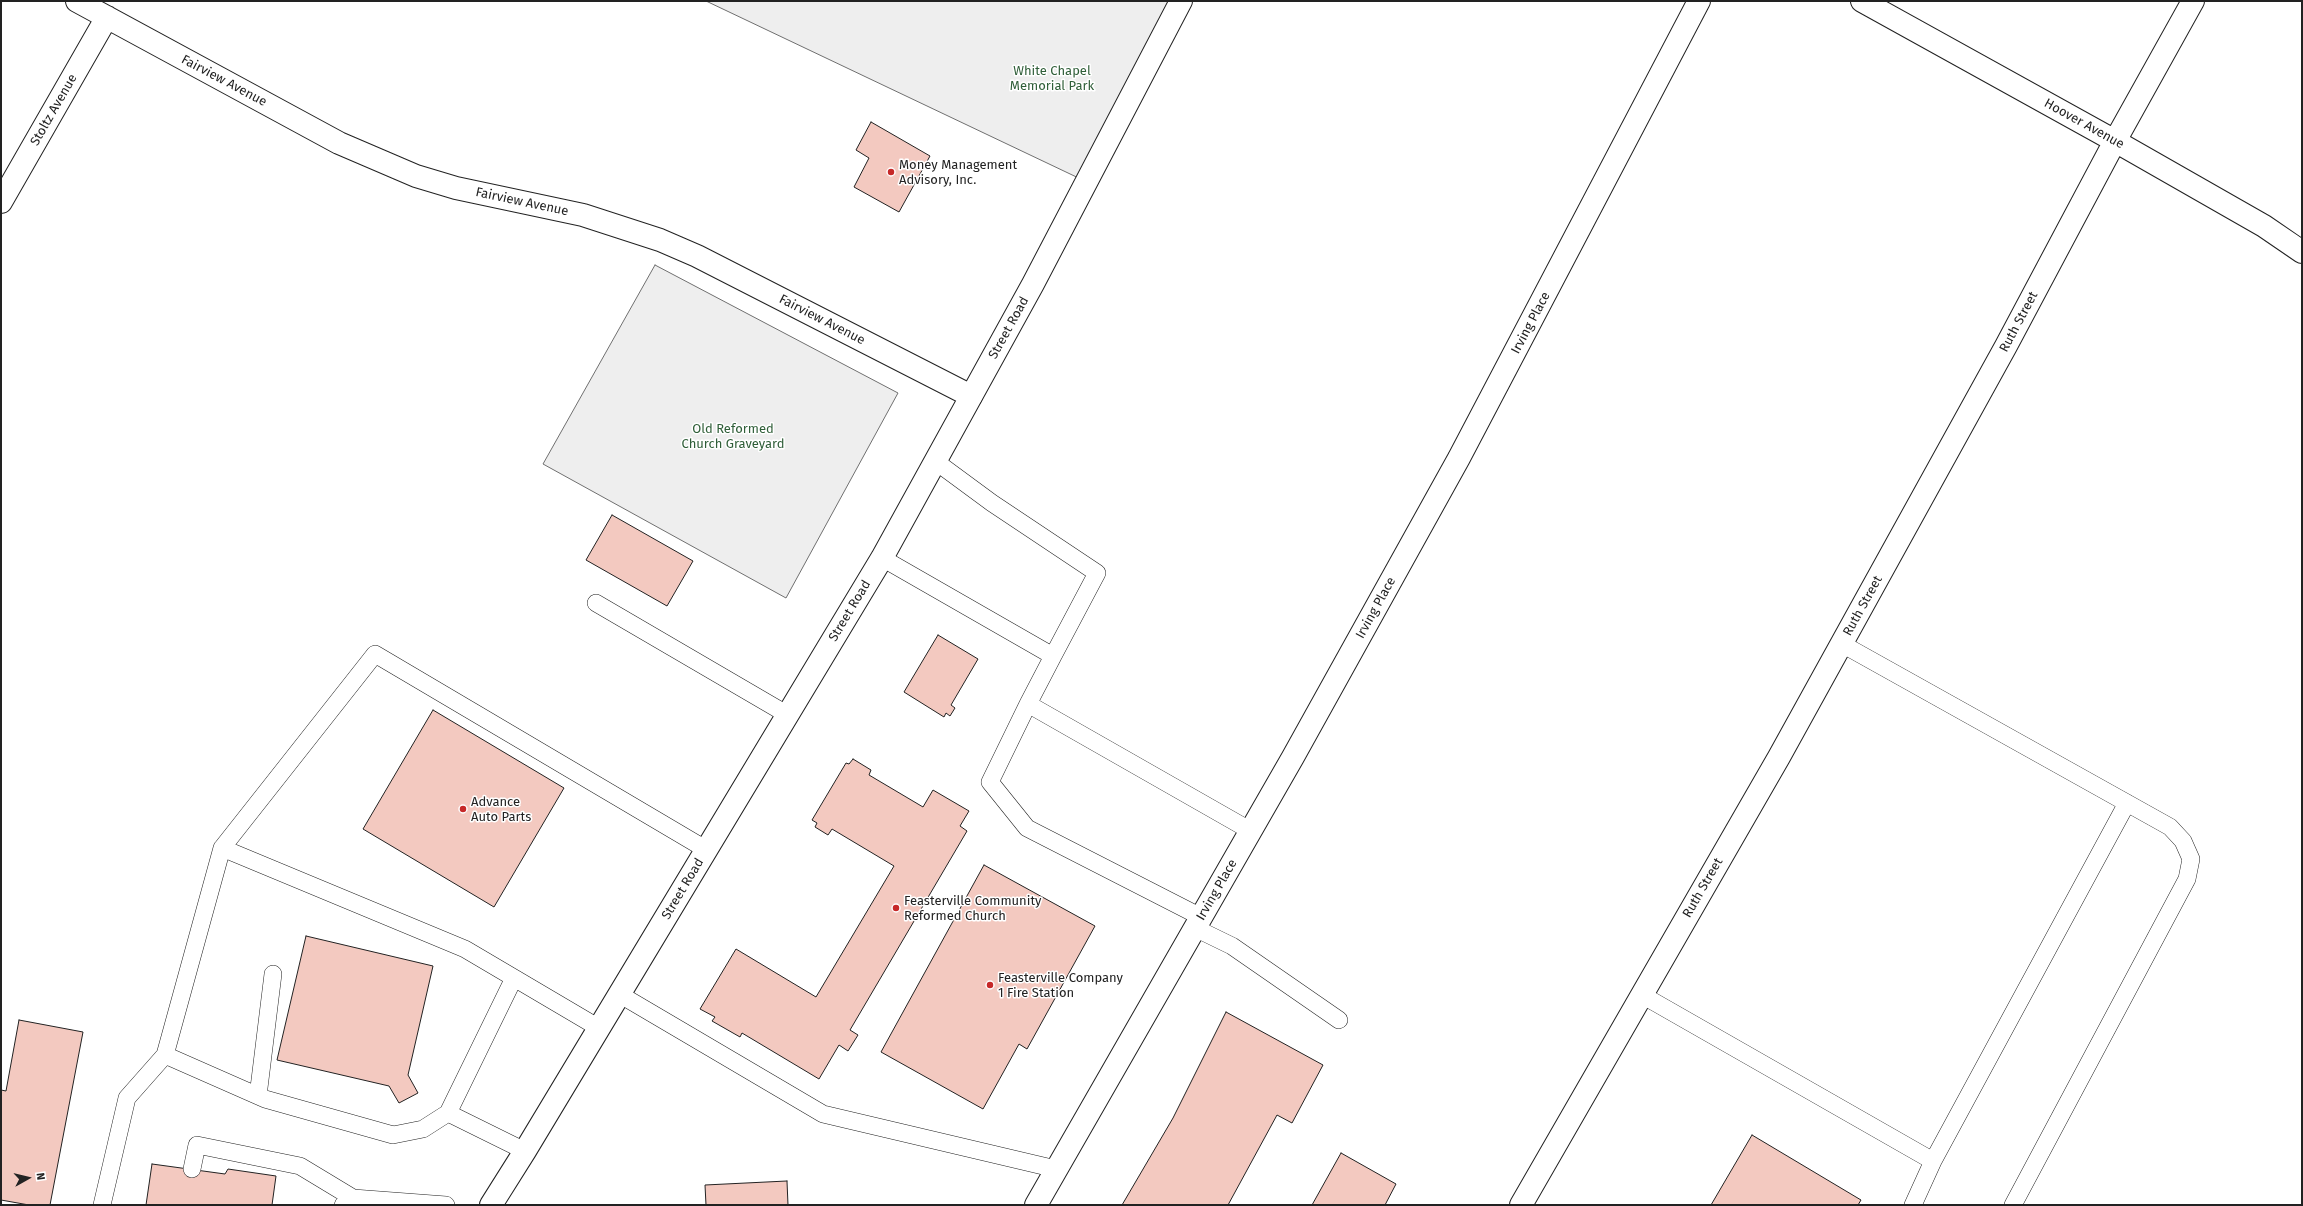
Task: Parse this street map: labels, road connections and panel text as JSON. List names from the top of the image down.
{
  "streets": {
    "street": [
      "Fairview Avenue",
      "Stoltz Avenue",
      "Hoover Avenue",
      "Ruth Street",
      "Irving Place",
      "Street Road"
    ]
  },
  "crossings": [
    ["Fairview Avenue", "Stoltz Avenue"],
    ["Fairview Avenue", "Street Road"],
    ["Hoover Avenue", "Ruth Street"]
  ],
  "parks": ["White Chapel Memorial Park", "Old Reformed Church Graveyard"],
  "places": [
    "Money Management Advisory, Inc.",
    "Advance Auto Parts",
    "Feasterville Community Reformed Church",
    "Feasterville Company 1 Fire Station"
  ],
  "north": "right"
}
